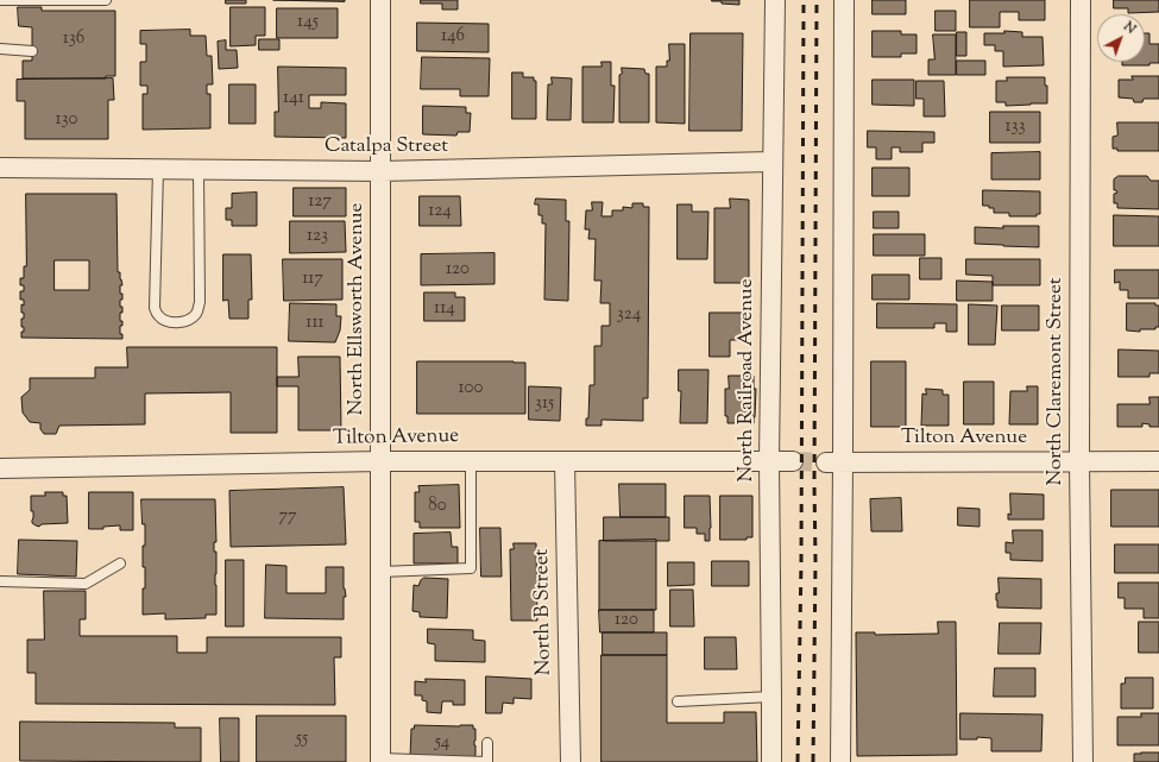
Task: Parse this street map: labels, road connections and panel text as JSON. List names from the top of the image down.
{
  "streets": {
    "street": [
      "Catalpa Street",
      "North Ellsworth Avenue",
      "North Railroad Avenue",
      "North Claremont Street",
      "Tilton Avenue",
      "North B Street"
    ]
  },
  "crossings": [
    ["Catalpa Street", "North Ellsworth Avenue"],
    ["Catalpa Street", "North Railroad Avenue"],
    ["North Ellsworth Avenue", "Tilton Avenue"],
    ["North Railroad Avenue", "Tilton Avenue"],
    ["North Claremont Street", "Tilton Avenue"],
    ["Tilton Avenue", "North B Street"]
  ],
  "house_numbers": [
    "145",
    "146",
    "136",
    "141",
    "130",
    "133",
    "127",
    "124",
    "123",
    "120",
    "117",
    "114",
    "324",
    "111",
    "100",
    "315",
    "80",
    "77",
    "120",
    "55",
    "54"
  ],
  "north": "top right"
}
